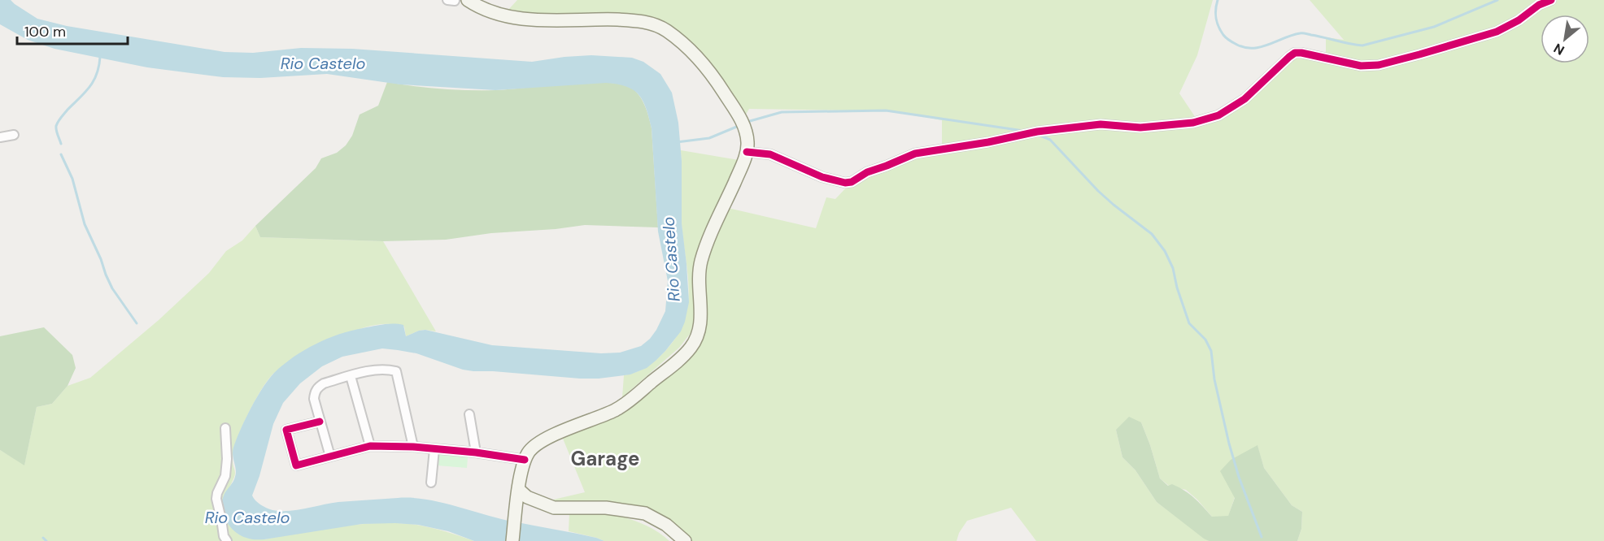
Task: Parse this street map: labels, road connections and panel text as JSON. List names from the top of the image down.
{
  "districts": ["Garage"],
  "water": ["Rio Castelo"],
  "scale_bar": "100 m",
  "north": "bottom left"
}
